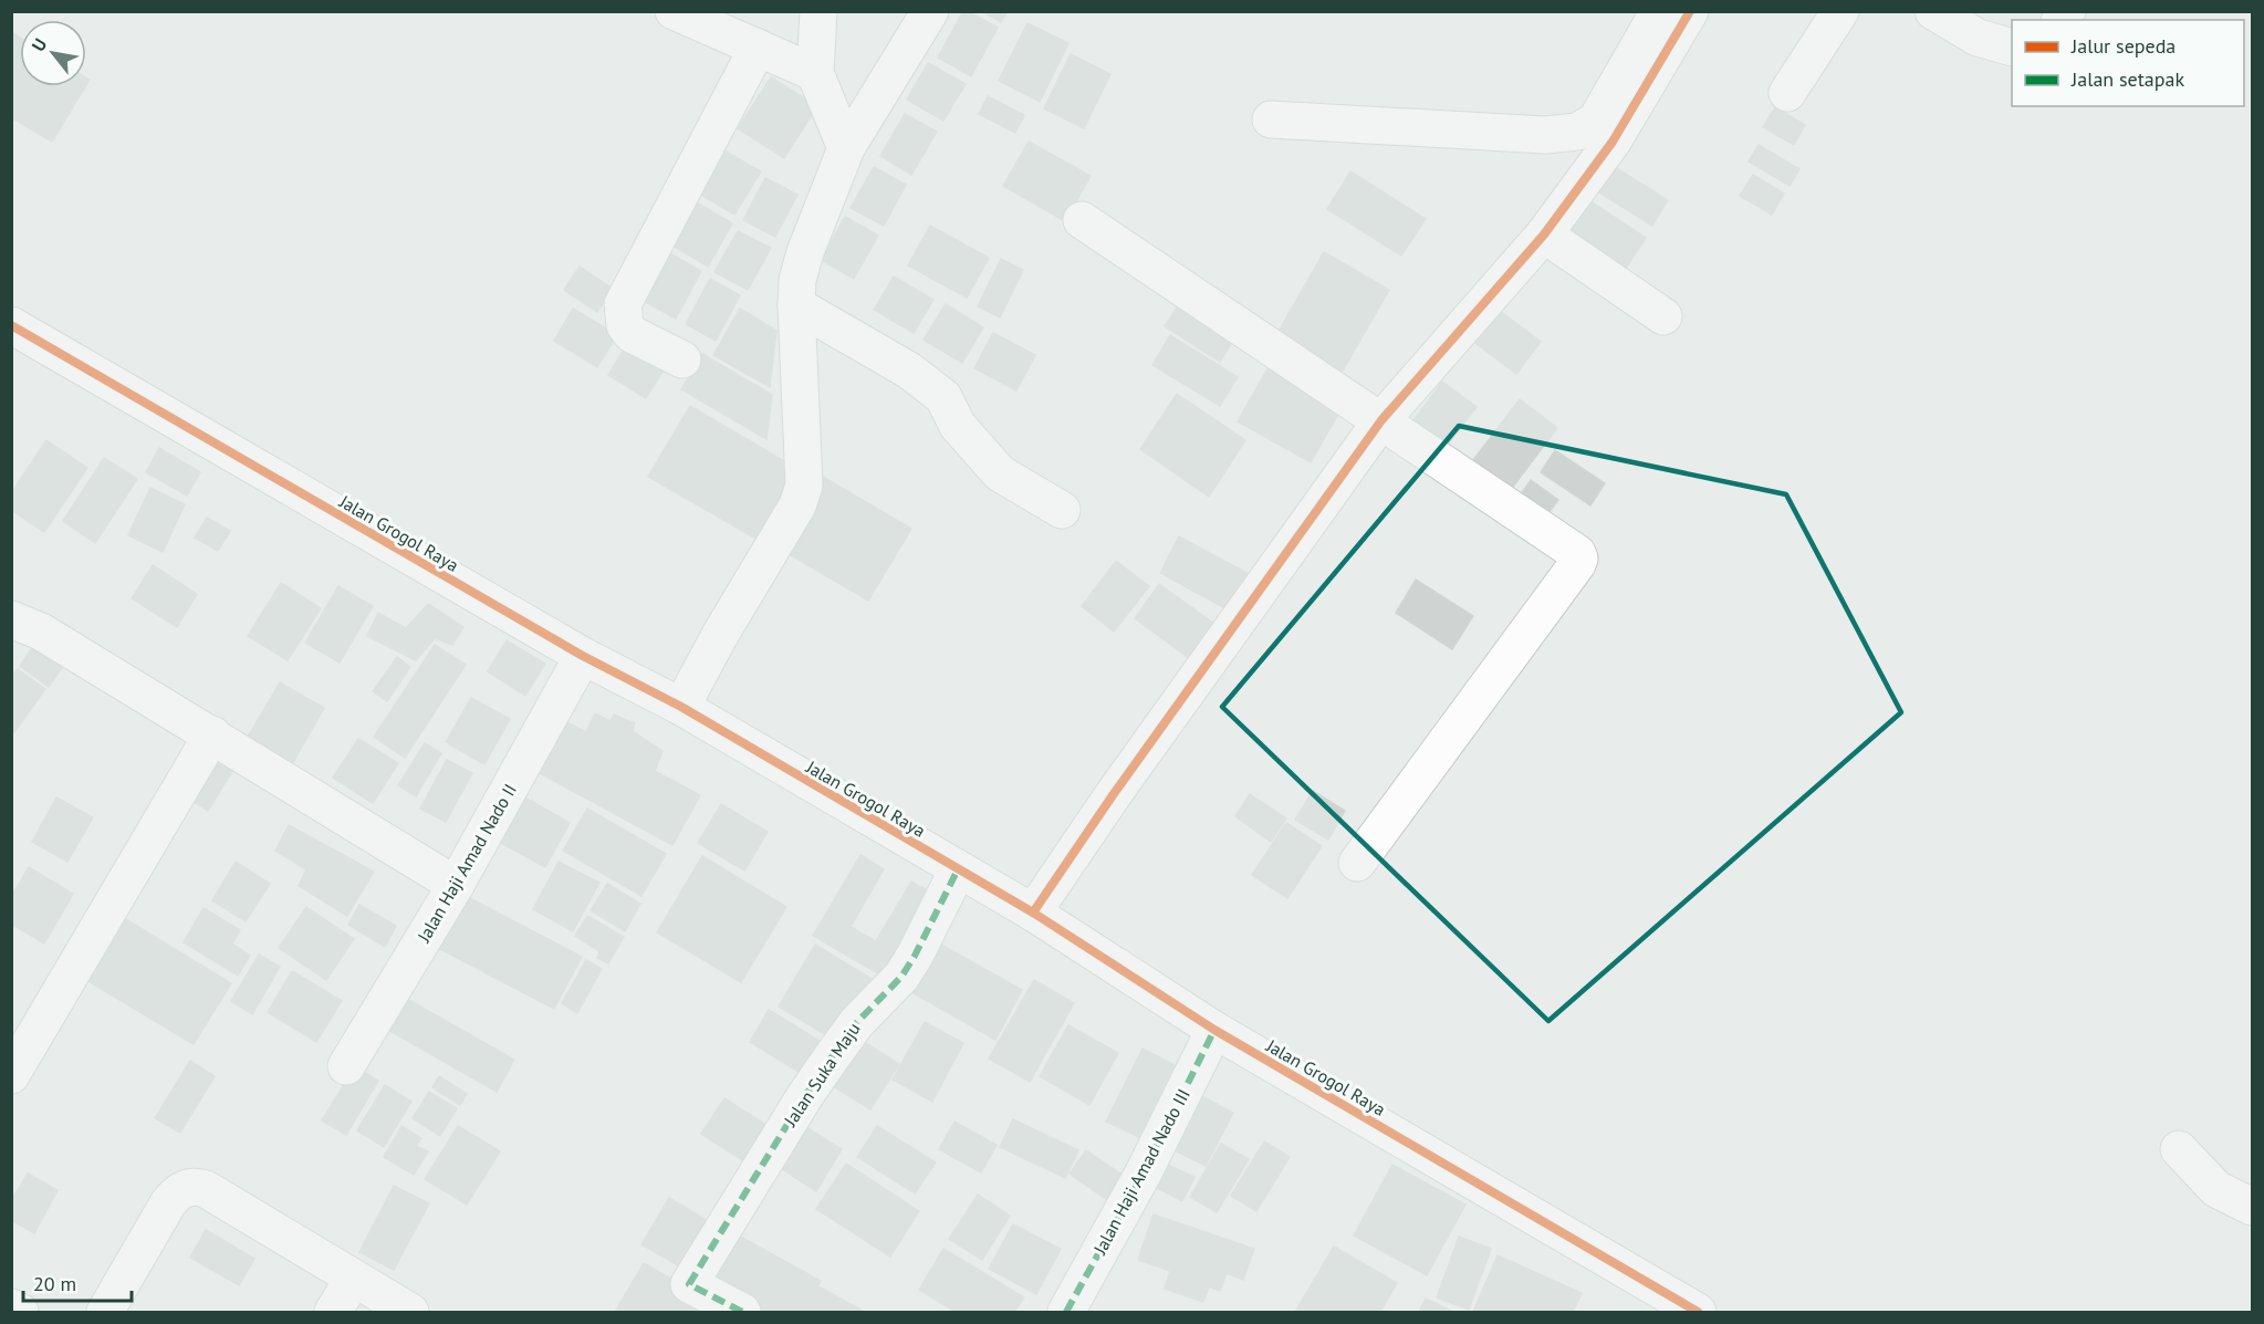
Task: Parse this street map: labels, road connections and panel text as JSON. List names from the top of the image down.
{
  "streets": {
    "street": [
      "Jalan Grogol Raya",
      "Jalan Haji Amad Nado II",
      "Jalan Suka Maju",
      "Jalan Haji Amad Nado III"
    ]
  },
  "crossings": [
    ["Jalan Grogol Raya", "Jalan Haji Amad Nado II"],
    ["Jalan Grogol Raya", "Jalan Suka Maju"],
    ["Jalan Grogol Raya", "Jalan Haji Amad Nado III"]
  ],
  "legend": ["Jalur sepeda", "Jalan setapak"],
  "scale_bar": "20 m",
  "north": "top left"
}
